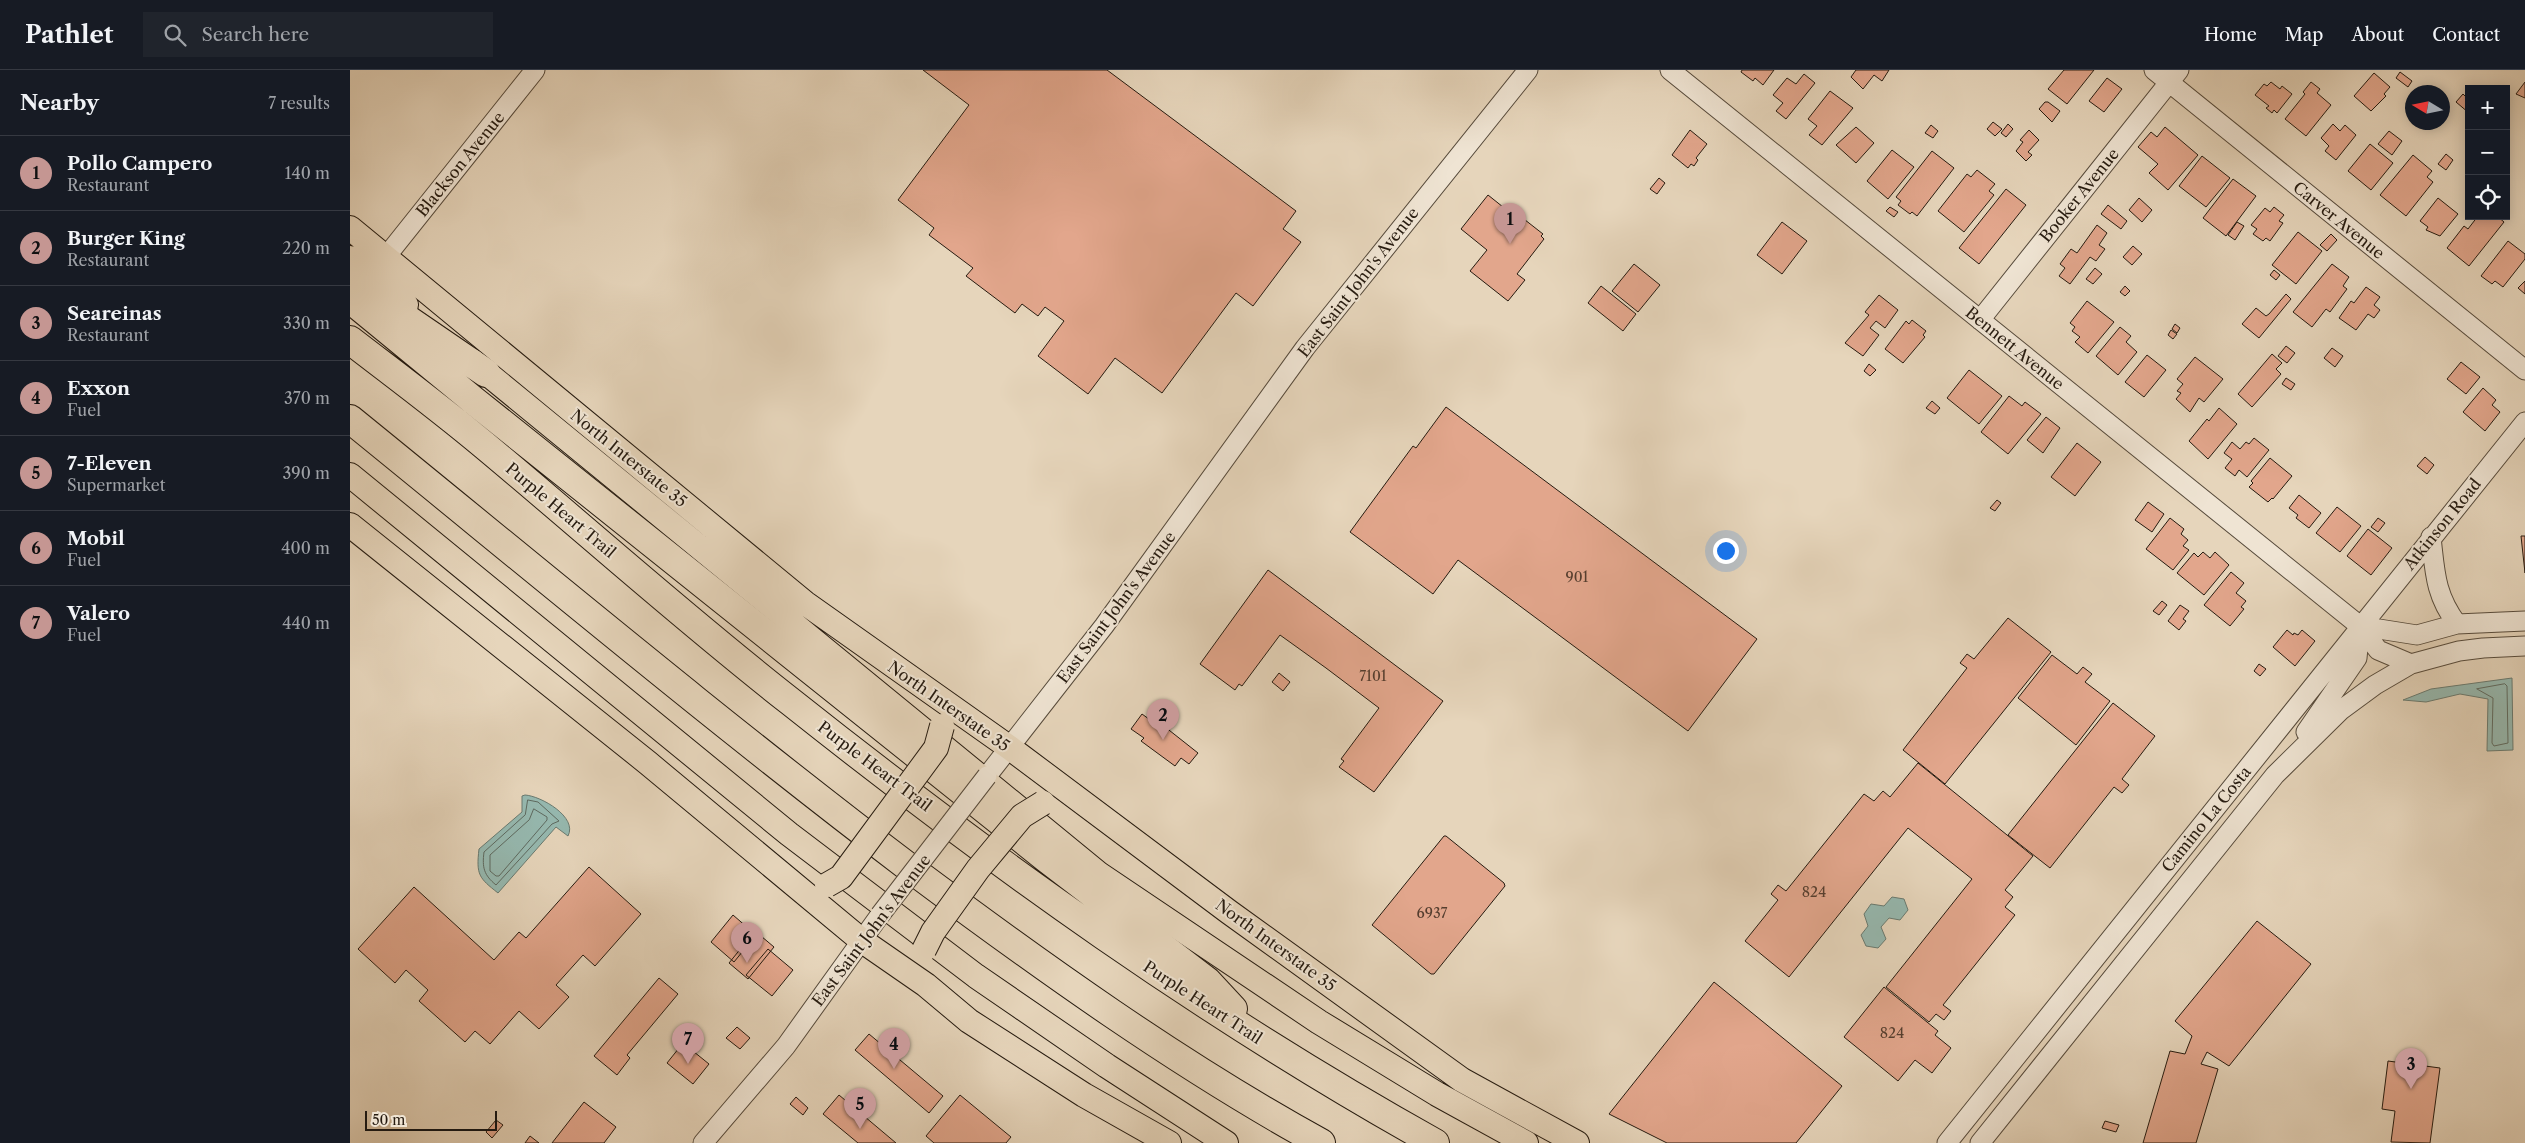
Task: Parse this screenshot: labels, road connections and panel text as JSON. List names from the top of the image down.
{
  "streets": {
    "highway": ["Purple Heart Trail"],
    "main road": ["North Interstate 35"],
    "street": [
      "Blackson Avenue",
      "Booker Avenue",
      "Carver Avenue",
      "East Saint John's Avenue",
      "Bennett Avenue",
      "Atkinson Road",
      "Camino La Costa"
    ]
  },
  "crossings": [
    ["Blackson Avenue", "North Interstate 35"],
    ["Booker Avenue", "Carver Avenue"],
    ["Booker Avenue", "Bennett Avenue"],
    ["East Saint John's Avenue", "North Interstate 35"],
    ["Bennett Avenue", "Atkinson Road"],
    ["Bennett Avenue", "Camino La Costa"],
    ["Atkinson Road", "Camino La Costa"]
  ],
  "house_numbers": [
    "901",
    "7101",
    "824",
    "6937",
    "824"
  ],
  "scale_bar": "50 m",
  "north": "left",
  "page": {
    "header": "Pathlet",
    "search": "Search here",
    "nav": [
      "Home",
      "Map",
      "About",
      "Contact"
    ],
    "heading": ["Nearby", "7 results"],
    "map_buttons": ["+", "−"],
    "list": [
      {
        "mark": "1",
        "name": "Pollo Campero",
        "note": "Restaurant",
        "value": "140 m"
      },
      {
        "mark": "2",
        "name": "Burger King",
        "note": "Restaurant",
        "value": "220 m"
      },
      {
        "mark": "3",
        "name": "Seareinas",
        "note": "Restaurant",
        "value": "330 m"
      },
      {
        "mark": "4",
        "name": "Exxon",
        "note": "Fuel",
        "value": "370 m"
      },
      {
        "mark": "5",
        "name": "7-Eleven",
        "note": "Supermarket",
        "value": "390 m"
      },
      {
        "mark": "6",
        "name": "Mobil",
        "note": "Fuel",
        "value": "400 m"
      },
      {
        "mark": "7",
        "name": "Valero",
        "note": "Fuel",
        "value": "440 m"
      }
    ],
    "pins": [
      "1",
      "2",
      "6",
      "7",
      "4",
      "3",
      "5"
    ],
    "scale": "50 m"
  }
}
